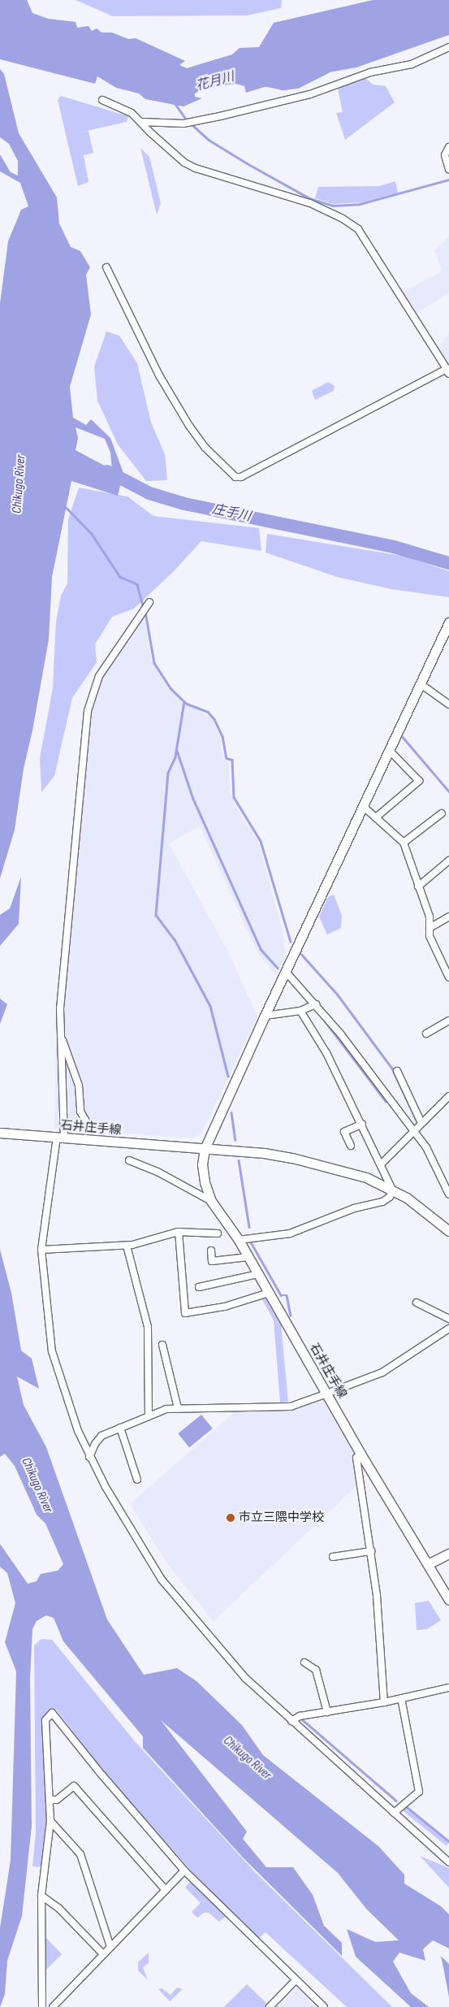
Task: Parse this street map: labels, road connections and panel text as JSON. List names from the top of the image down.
{
  "streets": {
    "street": ["石井庄手線"]
  },
  "water": ["花月川", "Chikugo River", "庄手川"],
  "places": ["市立三隈中学校"]
}
